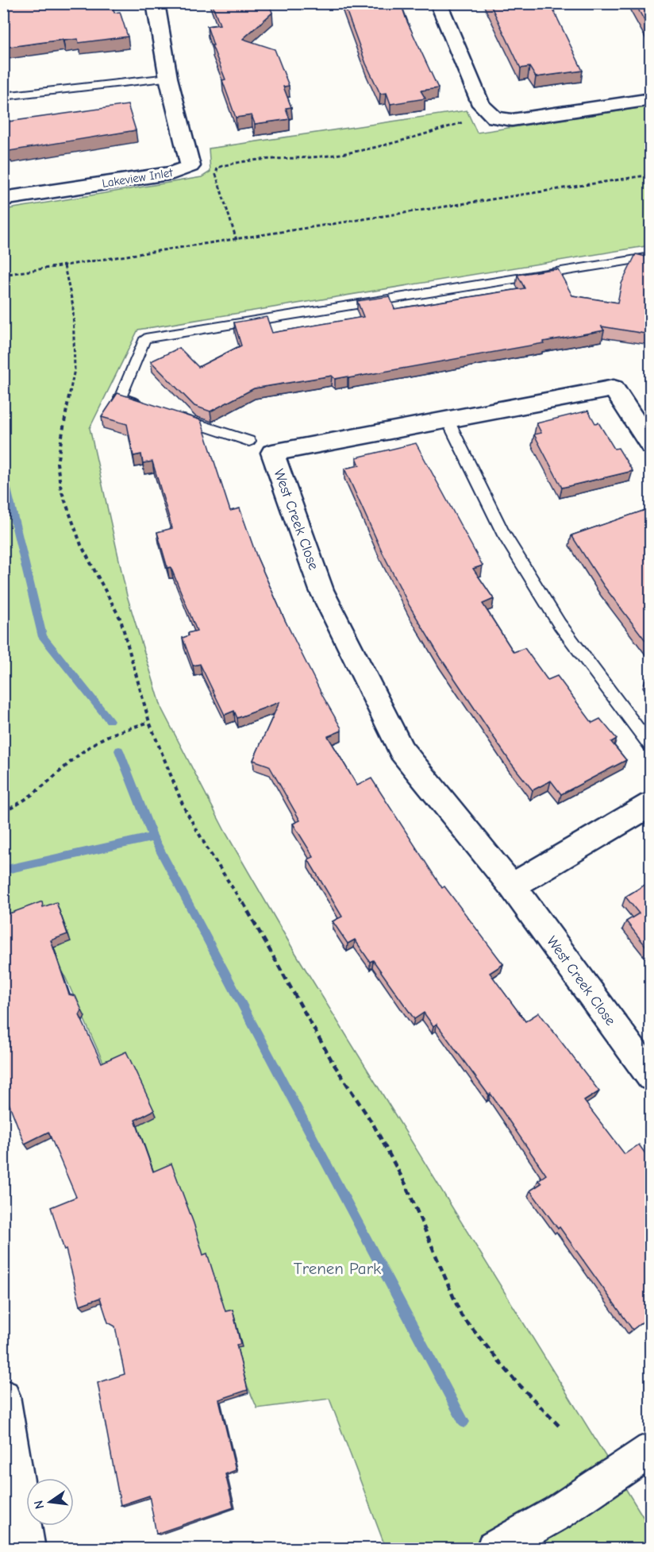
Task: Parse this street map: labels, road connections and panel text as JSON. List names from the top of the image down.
{
  "streets": {
    "street": ["Lakeview Inlet", "West Creek Close"]
  },
  "parks": ["Trenen Park"],
  "north": "left"
}
